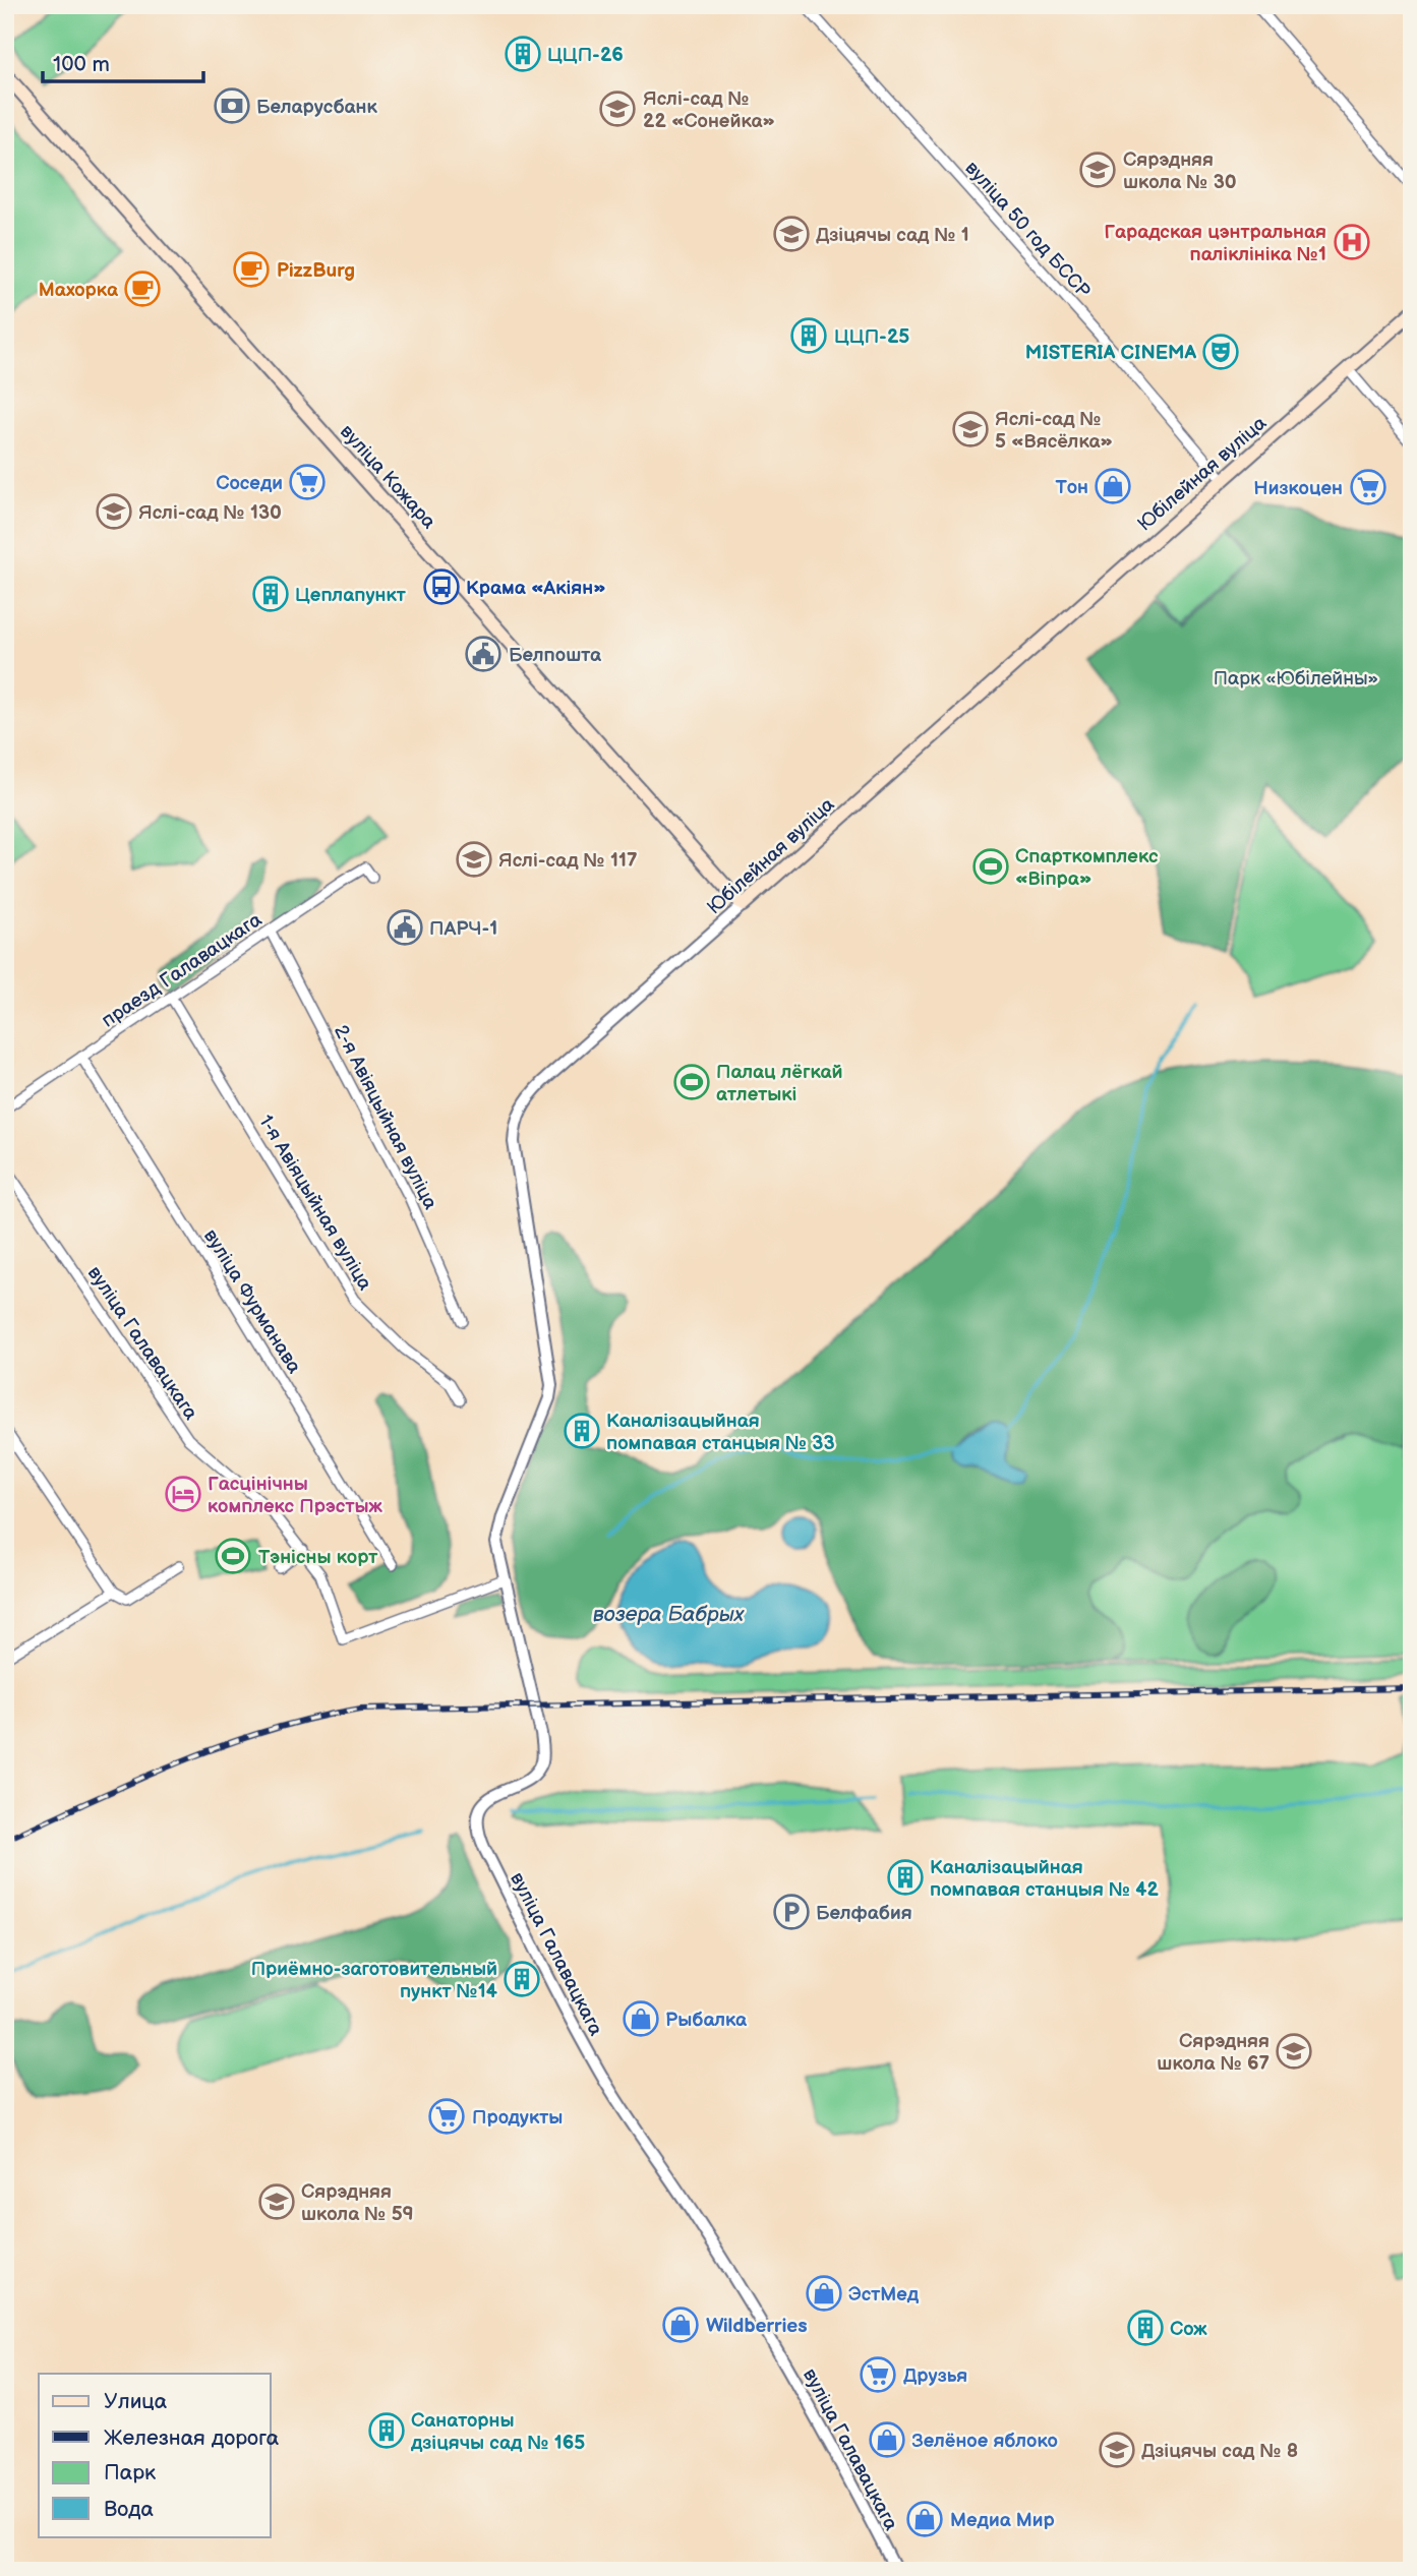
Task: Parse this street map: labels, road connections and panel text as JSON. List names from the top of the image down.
{
  "streets": {
    "main road": ["Юбілейная вуліца", "вуліца Кожара"],
    "street": [
      "вуліца 50 год БССР",
      "праезд Галавацкага",
      "2-я Авіяцыйная вуліца",
      "1-я Авіяцыйная вуліца",
      "вуліца Фурманава",
      "вуліца Галавацкага"
    ]
  },
  "crossings": [
    ["вуліца 50 год БССР", "Юбілейная вуліца"],
    ["Юбілейная вуліца", "вуліца Кожара"],
    ["Юбілейная вуліца", "вуліца Галавацкага"],
    ["праезд Галавацкага", "2-я Авіяцыйная вуліца"],
    ["праезд Галавацкага", "1-я Авіяцыйная вуліца"],
    ["праезд Галавацкага", "вуліца Фурманава"]
  ],
  "water": ["возера Бабрых"],
  "parks": ["Парк «Юбілейны»"],
  "places": {
    "building": [
      "ЦЦП-26",
      "ЦЦП-25",
      "Цеплапункт",
      "Каналізацыйная помпавая станцыя № 33",
      "Каналізацыйная помпавая станцыя № 42",
      "Приёмно-заготовительный пункт №14",
      "Сож",
      "Санаторны дзіцячы сад № 165"
    ],
    "bank": ["Беларусбанк"],
    "school or university": [
      "Яслі-сад № 22 «Сонейка»",
      "Сярэдняя школа № 30",
      "Дзіцячы сад № 1",
      "Яслі-сад № 5 «Вясёлка»",
      "Яслі-сад № 130",
      "Яслі-сад № 117",
      "Сярэдняя школа № 67",
      "Сярэдняя школа № 59",
      "Дзіцячы сад № 8"
    ],
    "hospital": ["Гарадская цэнтральная паліклініка №1"],
    "cafe": ["PizzBurg", "Махорка"],
    "theatre": ["MISTERIA CINEMA"],
    "supermarket": [
      "Соседи",
      "Низкоцен",
      "Продукты",
      "Друзья"
    ],
    "shop": [
      "Тон",
      "Рыбалка",
      "ЭстМед",
      "Wildberries",
      "Зелёное яблоко",
      "Медиа Мир"
    ],
    "bus stop": ["Крама «Акіян»"],
    "public building": ["Белпошта", "ПАРЧ-1"],
    "sports": ["Спарткомплекс «Віпра»", "Палац лёгкай атлетыкі", "Тэнісны корт"],
    "hotel": ["Гасцінічны комплекс Прэстыж"],
    "parking": ["Белфабия"]
  },
  "legend": [
    "Улица",
    "Железная дорога",
    "Парк",
    "Вода"
  ],
  "scale_bar": "100 m"
}
